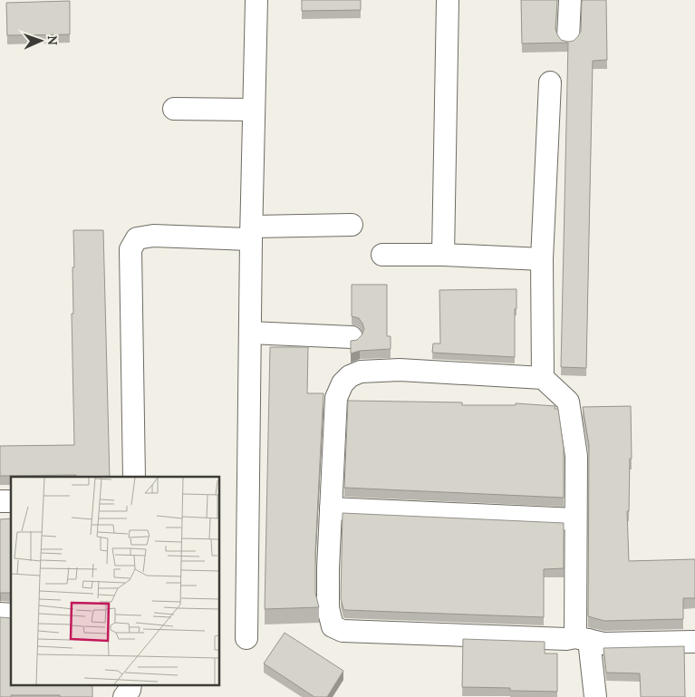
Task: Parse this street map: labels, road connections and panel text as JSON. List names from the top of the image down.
{
  "north": "right"
}
